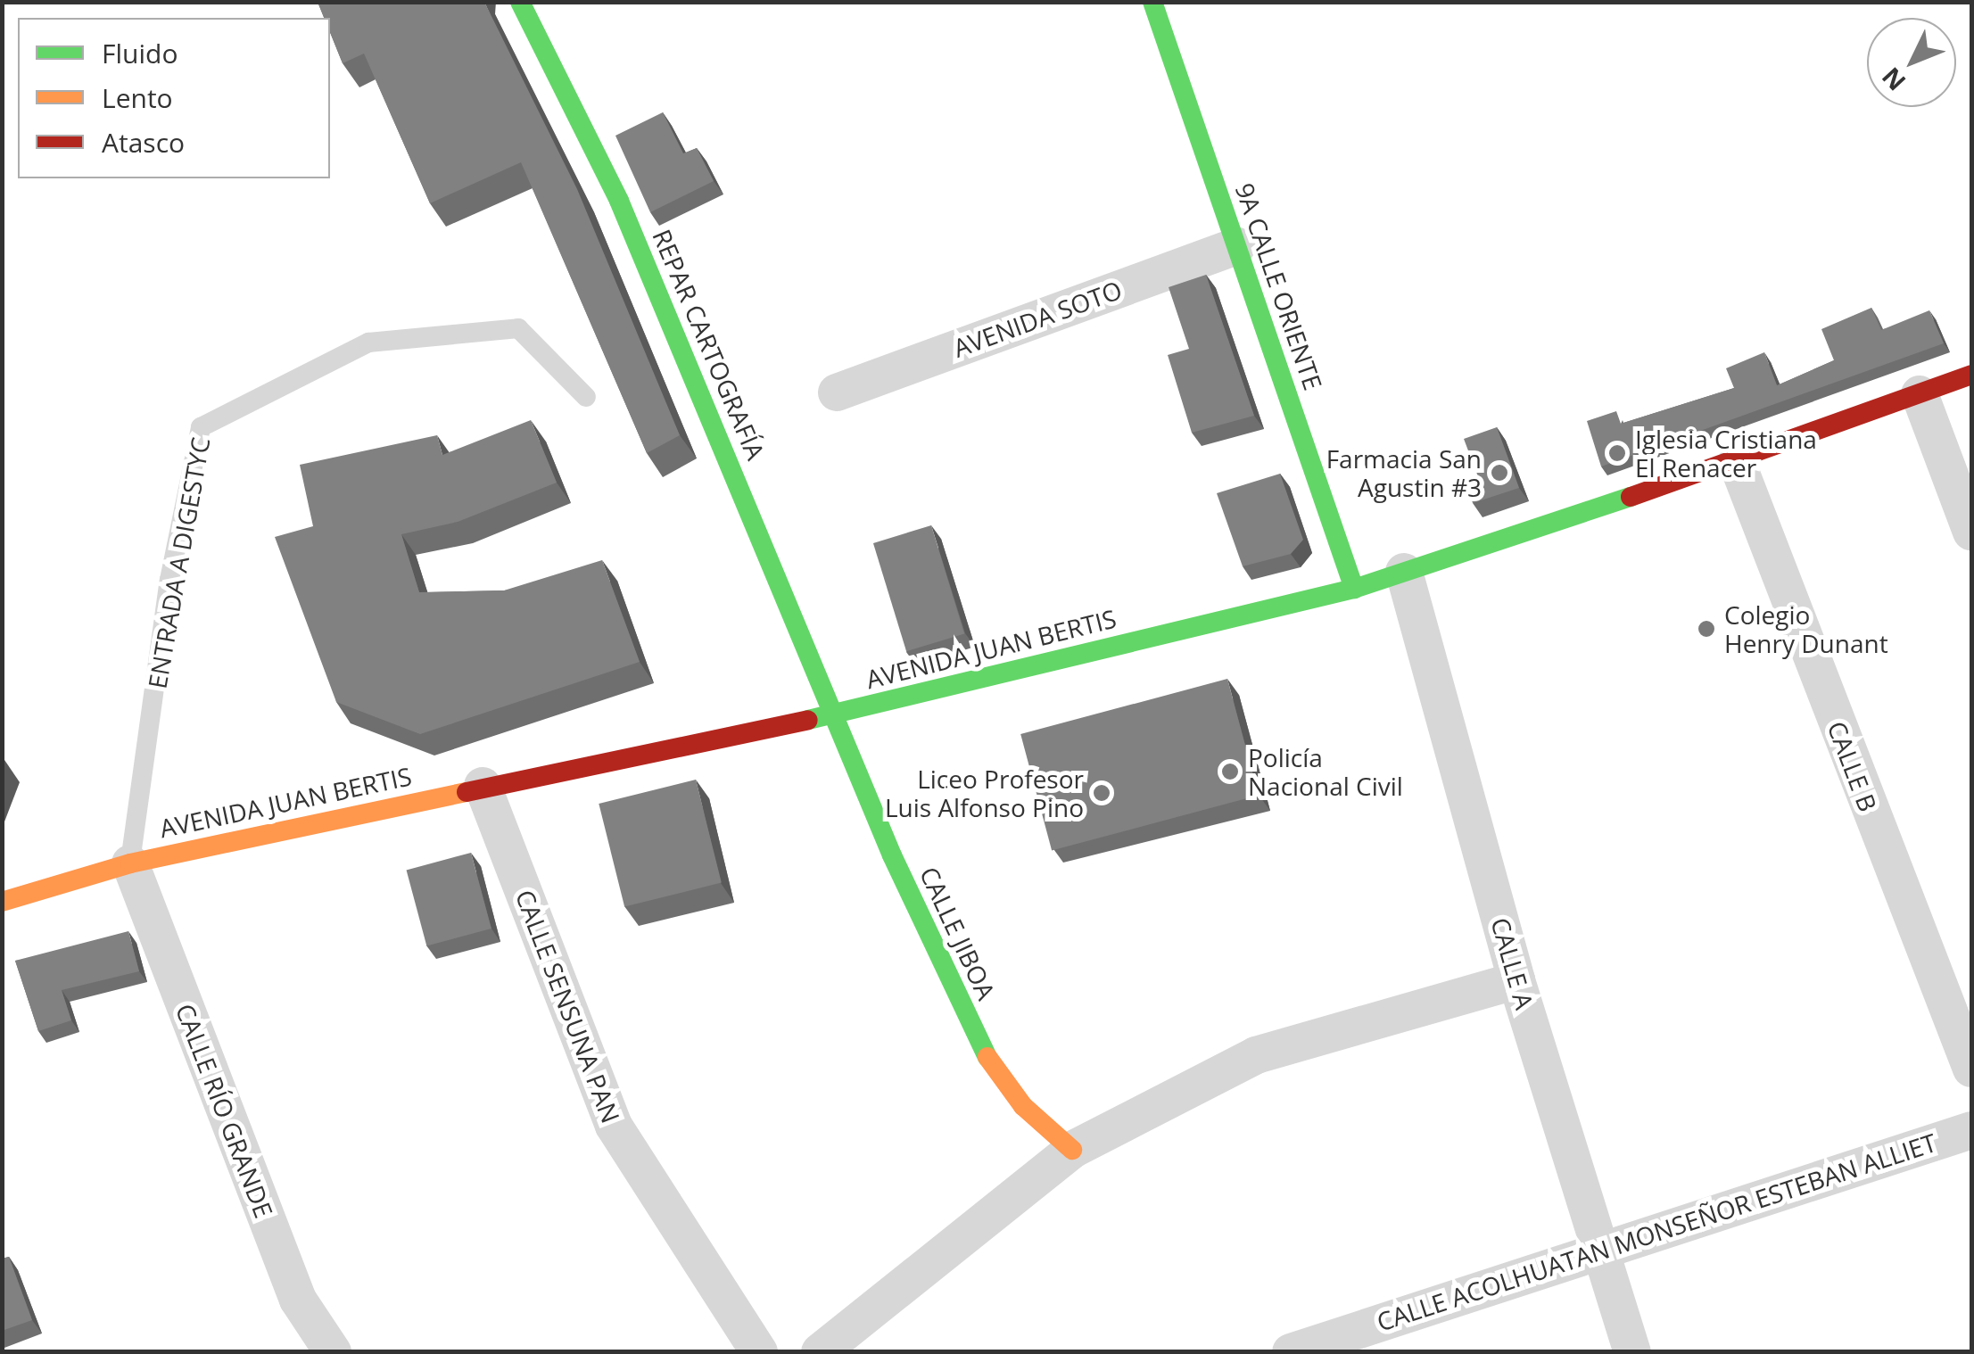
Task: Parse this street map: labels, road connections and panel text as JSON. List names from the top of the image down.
{
  "streets": {
    "main road": [
      "9A CALLE ORIENTE",
      "REPAR CARTOGRAFÍA",
      "AVENIDA JUAN BERTIS",
      "CALLE JIBOA"
    ],
    "street": [
      "AVENIDA SOTO",
      "CALLE B",
      "CALLE A",
      "CALLE SENSUNA PAN",
      "CALLE RÍO GRANDE",
      "CALLE ACOLHUATAN MONSEÑOR ESTEBAN ALLIET"
    ],
    "lane": ["ENTRADA A DIGESTYC"]
  },
  "crossings": [
    ["9A CALLE ORIENTE", "AVENIDA SOTO"],
    ["9A CALLE ORIENTE", "AVENIDA JUAN BERTIS"],
    ["REPAR CARTOGRAFÍA", "AVENIDA JUAN BERTIS"],
    ["REPAR CARTOGRAFÍA", "CALLE JIBOA"],
    ["ENTRADA A DIGESTYC", "AVENIDA JUAN BERTIS"],
    ["ENTRADA A DIGESTYC", "CALLE RÍO GRANDE"],
    ["AVENIDA JUAN BERTIS", "CALLE B"],
    ["AVENIDA JUAN BERTIS", "CALLE JIBOA"],
    ["AVENIDA JUAN BERTIS", "CALLE A"],
    ["AVENIDA JUAN BERTIS", "CALLE SENSUNA PAN"],
    ["AVENIDA JUAN BERTIS", "CALLE RÍO GRANDE"],
    ["CALLE A", "CALLE ACOLHUATAN MONSEÑOR ESTEBAN ALLIET"]
  ],
  "places": [
    "Iglesia Cristiana El Renacer",
    "Farmacia San Agustin #3",
    "Colegio Henry Dunant",
    "Policía Nacional Civil",
    "Liceo Profesor Luis Alfonso Pino"
  ],
  "legend": ["Fluido", "Lento", "Atasco"],
  "north": "bottom left"
}
